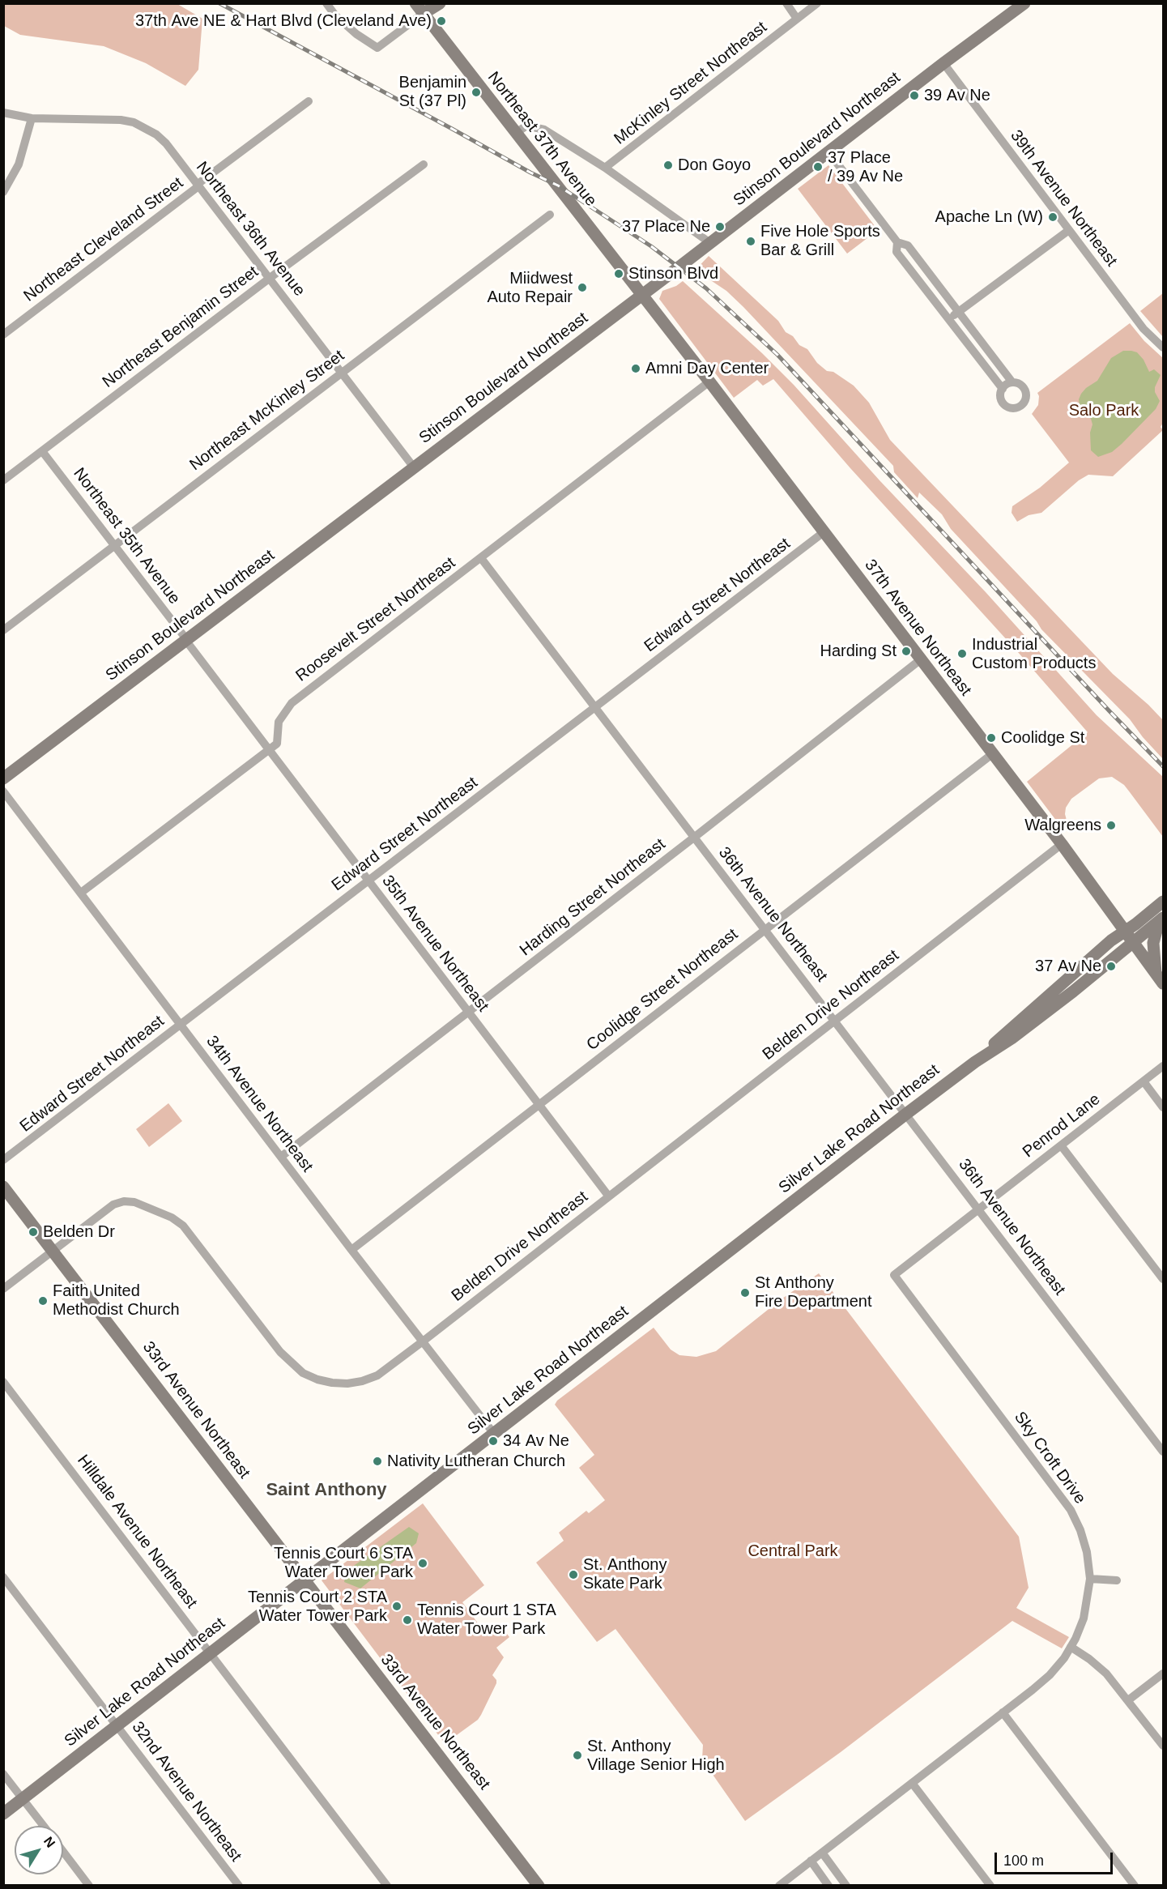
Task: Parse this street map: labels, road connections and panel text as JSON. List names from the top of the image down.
{
  "streets": {
    "street": [
      "McKinley Street Northeast",
      "Northeast 37th Avenue",
      "Stinson Boulevard Northeast",
      "39th Avenue Northeast",
      "Northeast 36th Avenue",
      "Northeast Cleveland Street",
      "Northeast Benjamin Street",
      "Northeast McKinley Street",
      "Northeast 35th Avenue",
      "Edward Street Northeast",
      "Roosevelt Street Northeast",
      "37th Avenue Northeast",
      "Harding Street Northeast",
      "36th Avenue Northeast",
      "35th Avenue Northeast",
      "Coolidge Street Northeast",
      "Belden Drive Northeast",
      "34th Avenue Northeast",
      "Penrod Lane",
      "Silver Lake Road Northeast",
      "33rd Avenue Northeast",
      "Sky Croft Drive",
      "Hilldale Avenue Northeast",
      "32nd Avenue Northeast"
    ]
  },
  "crossings": [
    ["Northeast 37th Avenue", "Stinson Boulevard Northeast"],
    ["Northeast 37th Avenue", "37th Avenue Northeast"],
    ["Stinson Boulevard Northeast", "39th Avenue Northeast"],
    ["Stinson Boulevard Northeast", "Northeast 36th Avenue"],
    ["Stinson Boulevard Northeast", "Northeast 35th Avenue"],
    ["Stinson Boulevard Northeast", "37th Avenue Northeast"],
    ["Stinson Boulevard Northeast", "35th Avenue Northeast"],
    ["Northeast 36th Avenue", "Northeast Cleveland Street"],
    ["Northeast 36th Avenue", "Northeast Benjamin Street"],
    ["Northeast 36th Avenue", "Northeast McKinley Street"],
    ["Northeast Benjamin Street", "Northeast 35th Avenue"],
    ["Northeast McKinley Street", "Northeast 35th Avenue"],
    ["Northeast 35th Avenue", "35th Avenue Northeast"],
    ["Edward Street Northeast", "37th Avenue Northeast"],
    ["Edward Street Northeast", "36th Avenue Northeast"],
    ["Edward Street Northeast", "35th Avenue Northeast"],
    ["Edward Street Northeast", "34th Avenue Northeast"],
    ["Roosevelt Street Northeast", "37th Avenue Northeast"],
    ["Roosevelt Street Northeast", "36th Avenue Northeast"],
    ["Roosevelt Street Northeast", "35th Avenue Northeast"],
    ["Roosevelt Street Northeast", "34th Avenue Northeast"],
    ["37th Avenue Northeast", "Harding Street Northeast"],
    ["37th Avenue Northeast", "Coolidge Street Northeast"],
    ["37th Avenue Northeast", "Belden Drive Northeast"],
    ["37th Avenue Northeast", "Silver Lake Road Northeast"],
    ["Harding Street Northeast", "36th Avenue Northeast"],
    ["Harding Street Northeast", "35th Avenue Northeast"],
    ["Harding Street Northeast", "34th Avenue Northeast"],
    ["36th Avenue Northeast", "Coolidge Street Northeast"],
    ["36th Avenue Northeast", "Belden Drive Northeast"],
    ["36th Avenue Northeast", "Penrod Lane"],
    ["36th Avenue Northeast", "Silver Lake Road Northeast"],
    ["36th Avenue Northeast", "Sky Croft Drive"],
    ["35th Avenue Northeast", "Coolidge Street Northeast"],
    ["35th Avenue Northeast", "Belden Drive Northeast"],
    ["Coolidge Street Northeast", "34th Avenue Northeast"],
    ["Belden Drive Northeast", "34th Avenue Northeast"],
    ["Belden Drive Northeast", "33rd Avenue Northeast"],
    ["34th Avenue Northeast", "Silver Lake Road Northeast"],
    ["Penrod Lane", "Sky Croft Drive"],
    ["Silver Lake Road Northeast", "33rd Avenue Northeast"],
    ["Silver Lake Road Northeast", "Hilldale Avenue Northeast"],
    ["Silver Lake Road Northeast", "32nd Avenue Northeast"]
  ],
  "districts": ["Saint Anthony"],
  "parks": ["Salo Park", "Central Park"],
  "places": [
    "37th Ave NE & Hart Blvd (Cleveland Ave)",
    "Benjamin St (37 Pl)",
    "39 Av Ne",
    "Don Goyo",
    "37 Place / 39 Av Ne",
    "Apache Ln (W)",
    "37 Place Ne",
    "Five Hole Sports Bar & Grill",
    "Stinson Blvd",
    "Miidwest Auto Repair",
    "Amni Day Center",
    "Harding St",
    "Industrial Custom Products",
    "Coolidge St",
    "Walgreens",
    "37 Av Ne",
    "Belden Dr",
    "St Anthony Fire Department",
    "Faith United Methodist Church",
    "34 Av Ne",
    "Nativity Lutheran Church",
    "Tennis Court 6 STA Water Tower Park",
    "St. Anthony Skate Park",
    "Tennis Court 2 STA Water Tower Park",
    "Tennis Court 1 STA Water Tower Park",
    "St. Anthony Village Senior High"
  ],
  "scale_bar": "100 m",
  "north": "top right"
}
